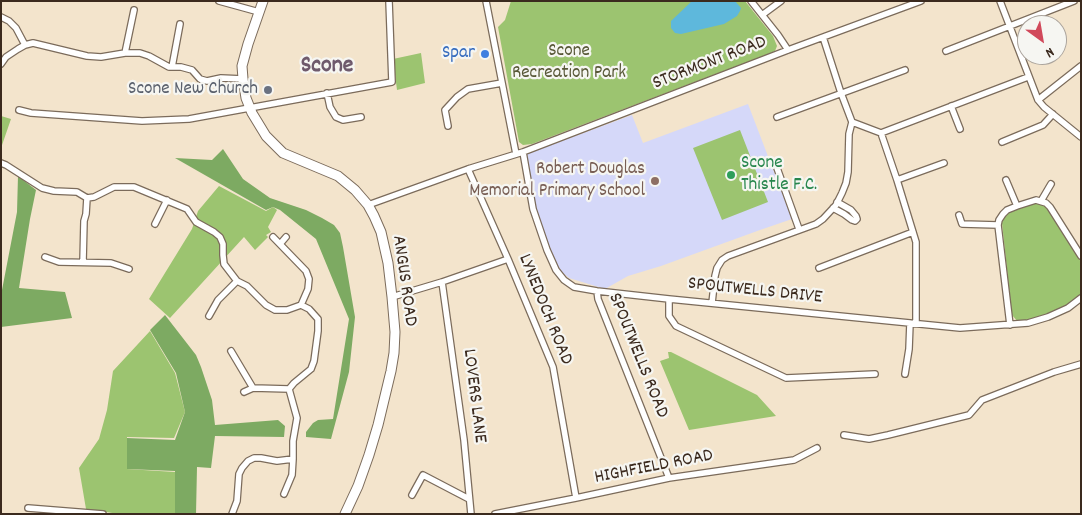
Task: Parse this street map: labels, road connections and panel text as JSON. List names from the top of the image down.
{
  "streets": {
    "main road": ["ANGUS ROAD"],
    "street": [
      "STORMONT ROAD",
      "SPOUTWELLS DRIVE",
      "LYNEDOCH ROAD",
      "SPOUTWELLS ROAD",
      "LOVERS LANE",
      "HIGHFIELD ROAD"
    ]
  },
  "crossings": [
    ["STORMONT ROAD", "ANGUS ROAD"],
    ["STORMONT ROAD", "LYNEDOCH ROAD"],
    ["STORMONT ROAD", "SPOUTWELLS ROAD"],
    ["SPOUTWELLS DRIVE", "SPOUTWELLS ROAD"],
    ["LYNEDOCH ROAD", "HIGHFIELD ROAD"],
    ["SPOUTWELLS ROAD", "HIGHFIELD ROAD"]
  ],
  "districts": ["Scone"],
  "parks": ["Scone Recreation Park"],
  "places": [
    "Spar",
    "Scone New Church",
    "Scone Thistle F.C.",
    "Robert Douglas Memorial Primary School"
  ],
  "north": "bottom right"
}
